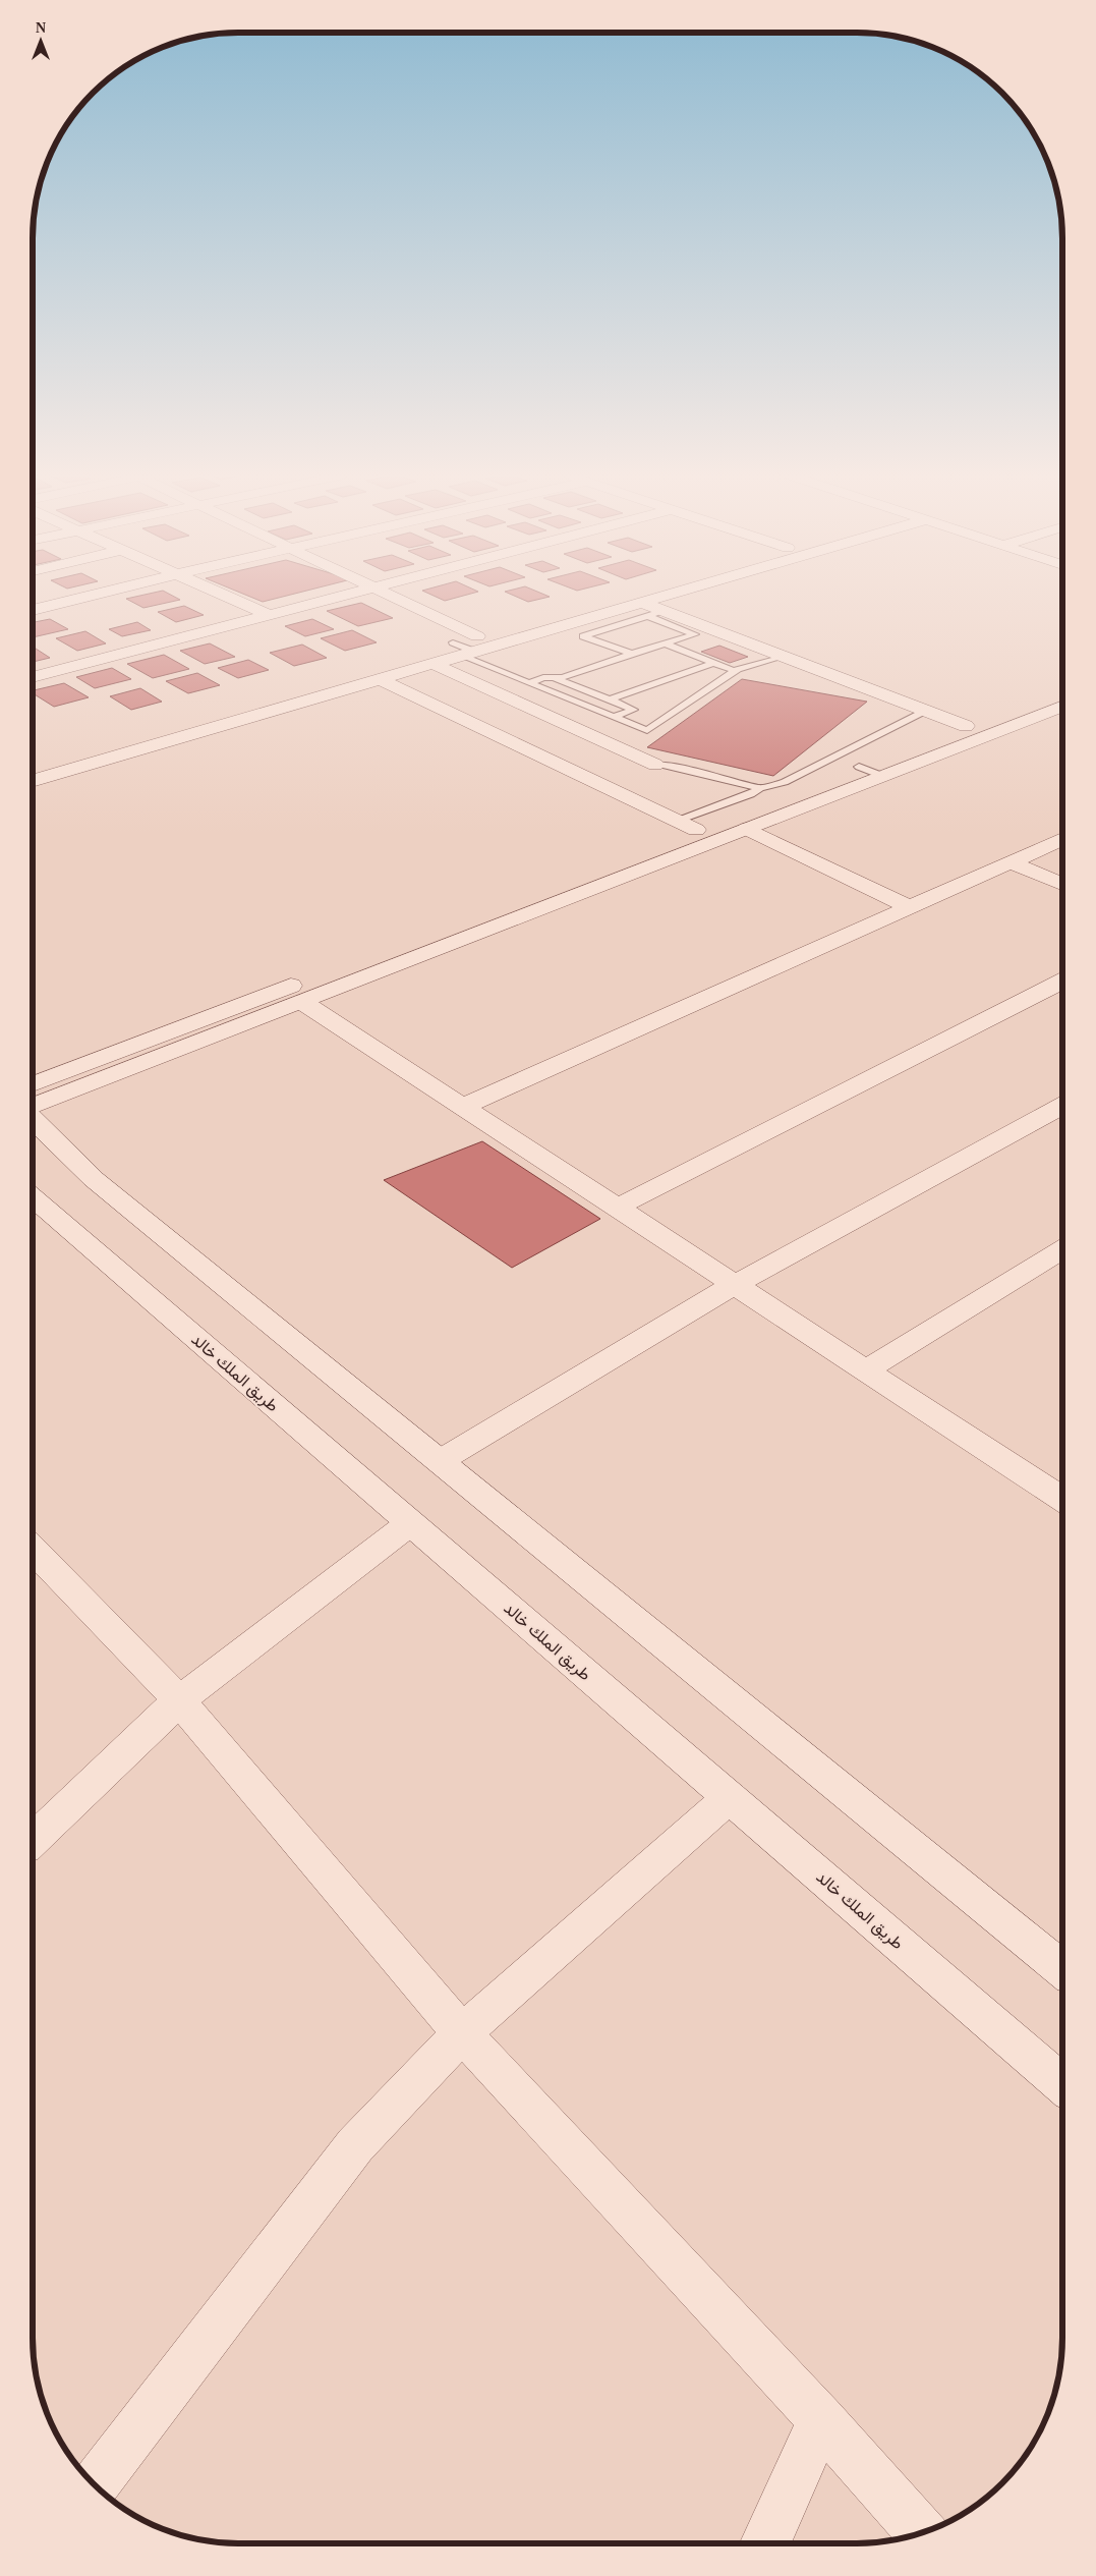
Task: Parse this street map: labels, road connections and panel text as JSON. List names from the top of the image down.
{
  "streets": {
    "street": ["طريق الملك خالد"]
  },
  "north": "top"
}
